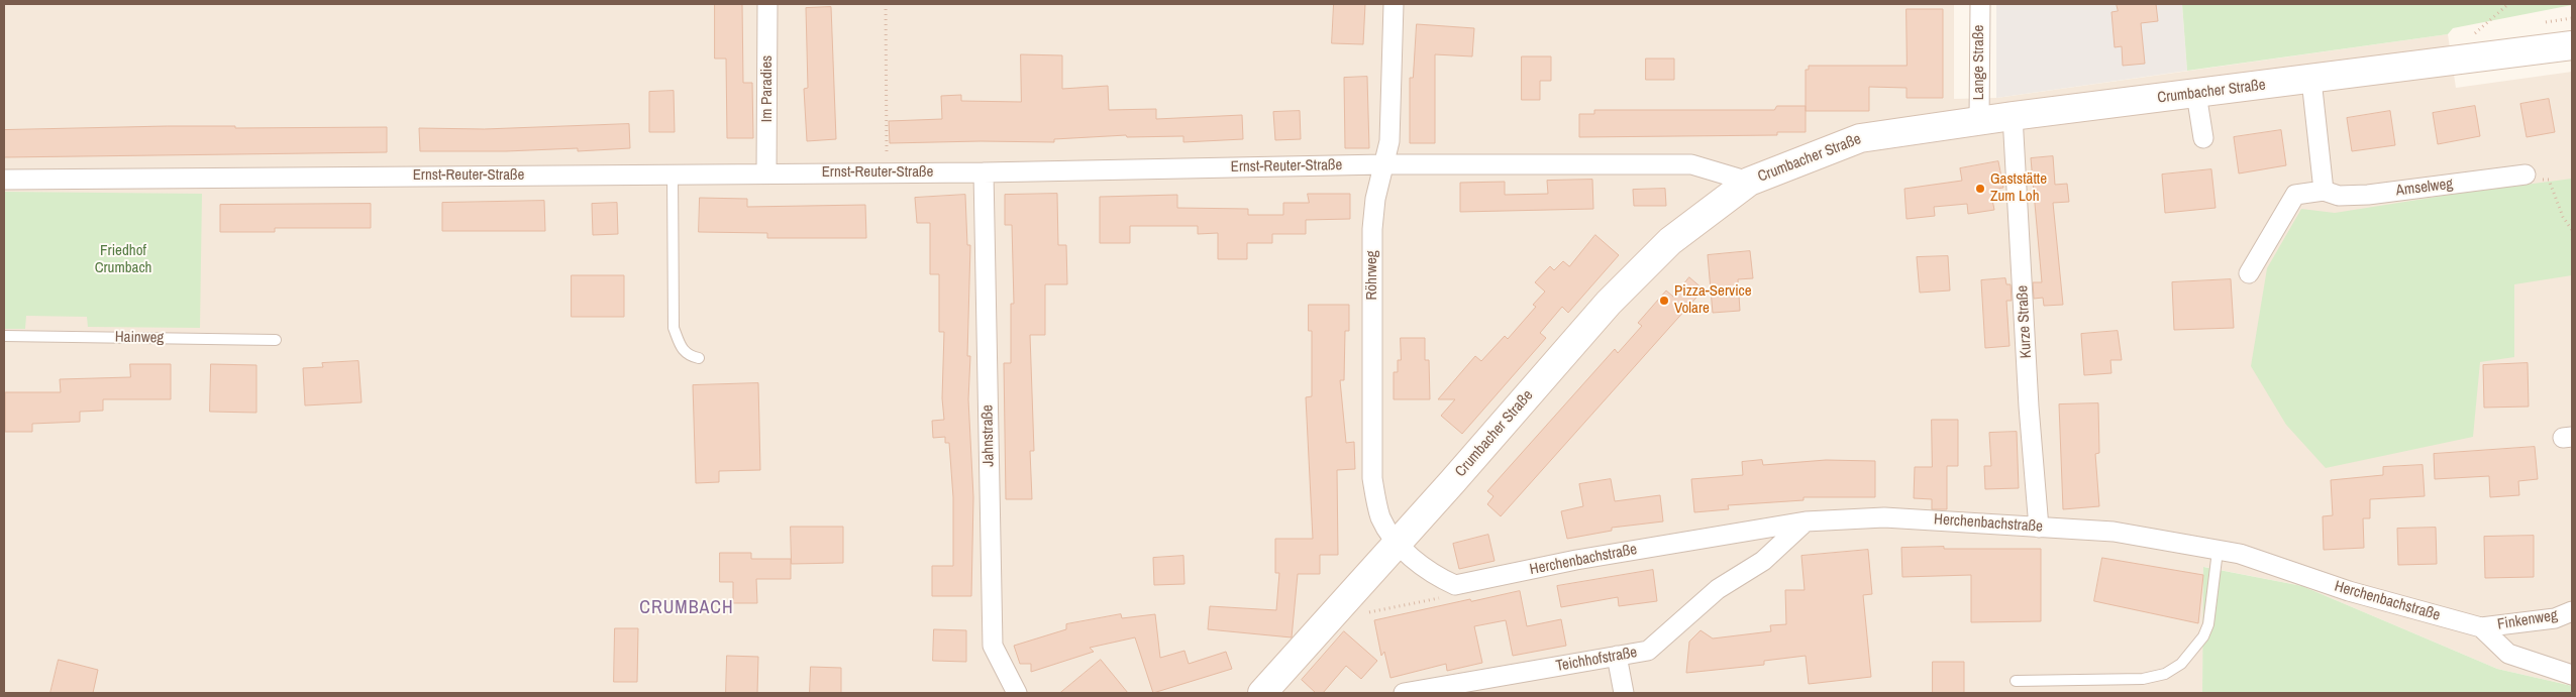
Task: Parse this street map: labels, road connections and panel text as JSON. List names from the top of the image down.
{
  "streets": {
    "main road": ["Crumbacher Straße"],
    "street": [
      "Lange Straße",
      "Im Paradies",
      "Ernst-Reuter-Straße",
      "Amselweg",
      "Röhrweg",
      "Kurze Straße",
      "Jahnstraße",
      "Herchenbachstraße",
      "Finkenweg",
      "Teichhofstraße"
    ],
    "lane": ["Hainweg"]
  },
  "crossings": [
    ["Lange Straße", "Crumbacher Straße"],
    ["Im Paradies", "Ernst-Reuter-Straße"],
    ["Crumbacher Straße", "Ernst-Reuter-Straße"],
    ["Crumbacher Straße", "Röhrweg"],
    ["Crumbacher Straße", "Kurze Straße"],
    ["Ernst-Reuter-Straße", "Röhrweg"],
    ["Ernst-Reuter-Straße", "Jahnstraße"],
    ["Kurze Straße", "Herchenbachstraße"],
    ["Herchenbachstraße", "Finkenweg"],
    ["Herchenbachstraße", "Teichhofstraße"]
  ],
  "districts": ["CRUMBACH"],
  "parks": ["Friedhof Crumbach"],
  "places": ["Gaststätte Zum Loh", "Pizza-Service Volare"]
}
